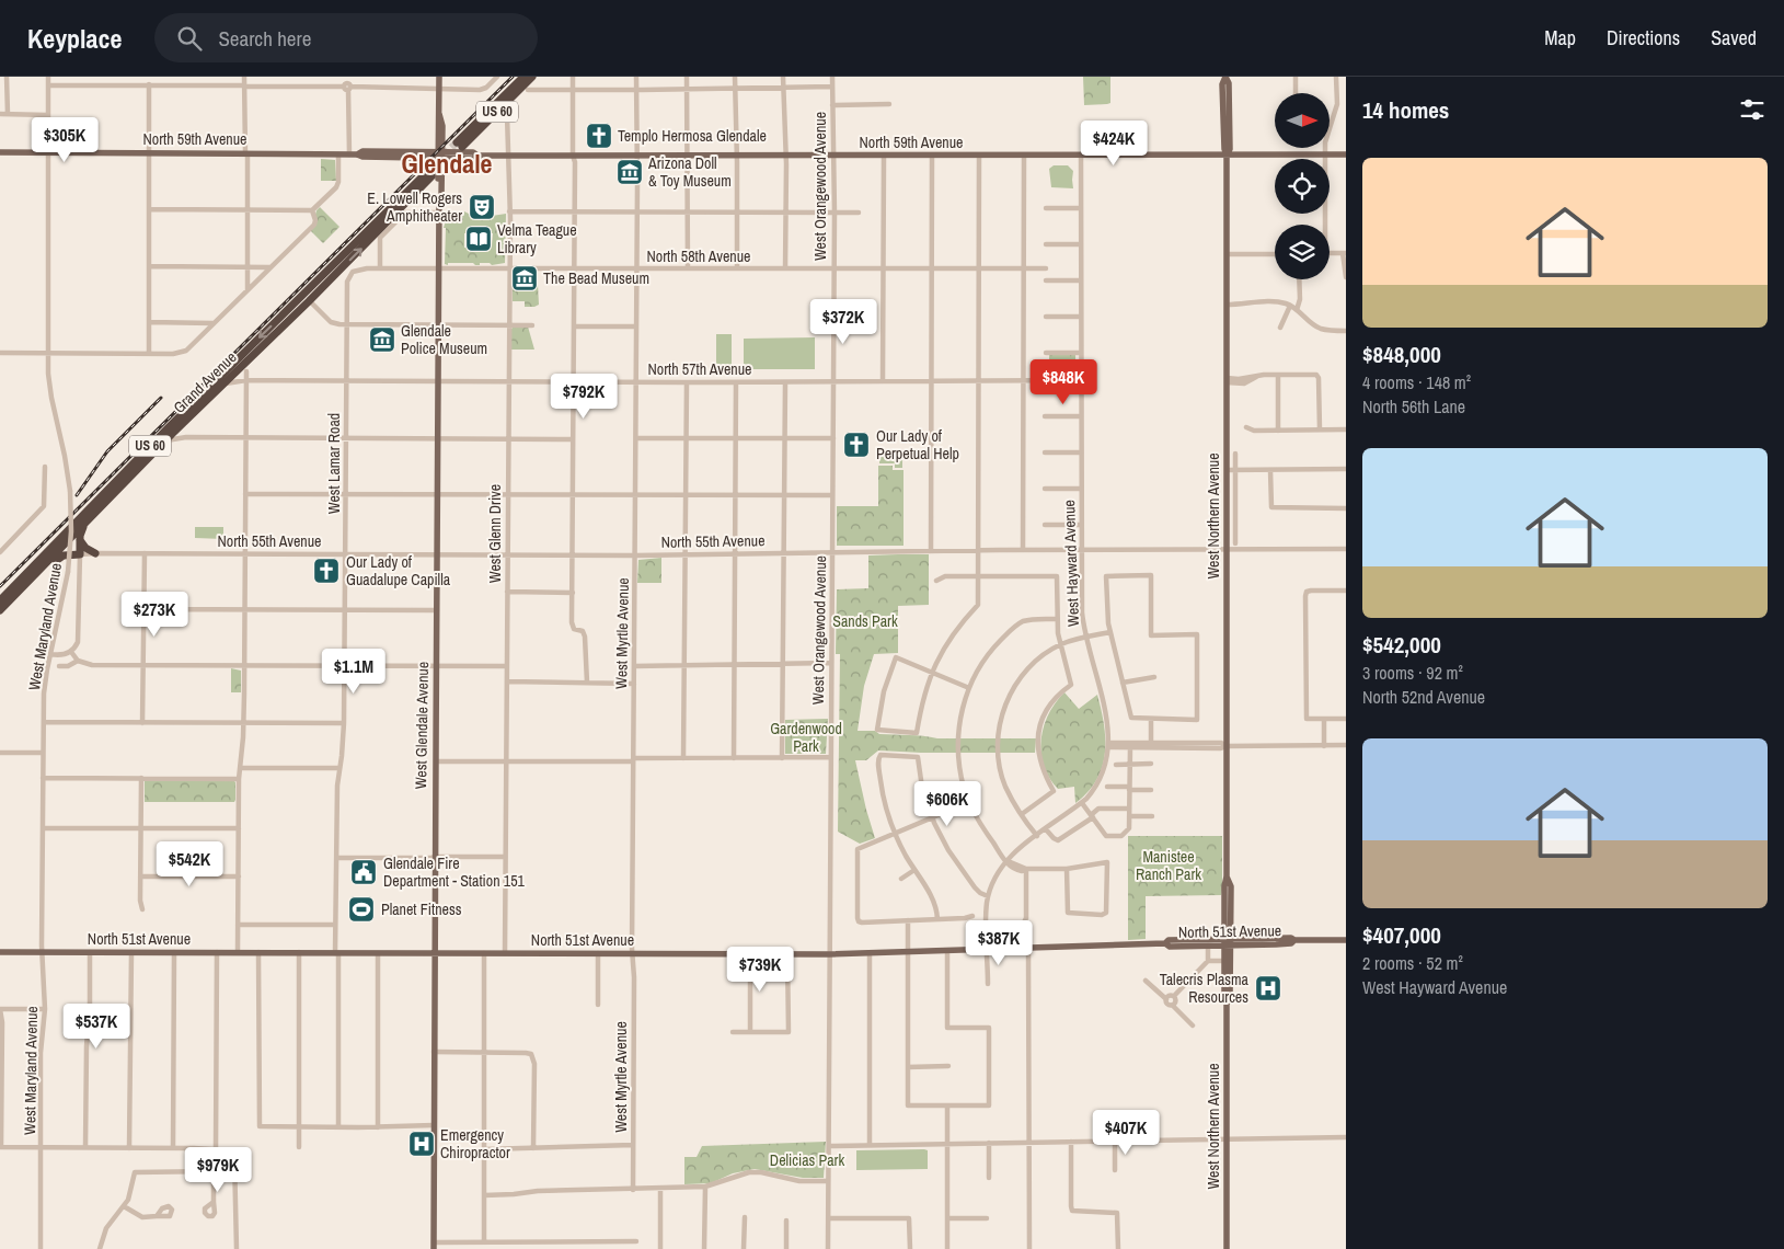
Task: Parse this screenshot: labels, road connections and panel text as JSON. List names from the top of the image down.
{
  "streets": {
    "highway": ["US 60", "Grand Avenue"],
    "main road": [
      "North 59th Avenue",
      "West Northern Avenue",
      "West Glendale Avenue",
      "North 51st Avenue"
    ],
    "street": [
      "West Orangewood Avenue",
      "North 58th Avenue",
      "North 57th Avenue",
      "West Lamar Road",
      "West Glenn Drive",
      "North 55th Avenue",
      "West Hayward Avenue",
      "West Maryland Avenue",
      "West Myrtle Avenue"
    ]
  },
  "crossings": [
    ["North 59th Avenue", "West Orangewood Avenue"],
    ["North 59th Avenue", "West Northern Avenue"],
    ["North 59th Avenue", "West Glenn Drive"],
    ["North 59th Avenue", "West Hayward Avenue"],
    ["North 59th Avenue", "West Maryland Avenue"],
    ["North 59th Avenue", "West Myrtle Avenue"],
    ["North 59th Avenue", "West Glendale Avenue"],
    ["West Orangewood Avenue", "North 58th Avenue"],
    ["West Orangewood Avenue", "North 57th Avenue"],
    ["West Orangewood Avenue", "North 55th Avenue"],
    ["West Orangewood Avenue", "North 51st Avenue"],
    ["North 58th Avenue", "West Lamar Road"],
    ["North 58th Avenue", "West Glenn Drive"],
    ["North 58th Avenue", "West Myrtle Avenue"],
    ["North 58th Avenue", "West Glendale Avenue"],
    ["North 57th Avenue", "Grand Avenue"],
    ["North 57th Avenue", "West Lamar Road"],
    ["North 57th Avenue", "West Glenn Drive"],
    ["North 57th Avenue", "West Hayward Avenue"],
    ["North 57th Avenue", "West Myrtle Avenue"],
    ["North 57th Avenue", "West Glendale Avenue"],
    ["Grand Avenue", "West Glendale Avenue"],
    ["West Lamar Road", "North 55th Avenue"],
    ["West Lamar Road", "North 51st Avenue"],
    ["West Northern Avenue", "North 55th Avenue"],
    ["West Northern Avenue", "North 51st Avenue"],
    ["West Glenn Drive", "North 55th Avenue"],
    ["West Glenn Drive", "North 51st Avenue"],
    ["North 55th Avenue", "West Hayward Avenue"],
    ["North 55th Avenue", "West Myrtle Avenue"],
    ["North 55th Avenue", "West Glendale Avenue"],
    ["West Hayward Avenue", "North 51st Avenue"],
    ["West Maryland Avenue", "North 51st Avenue"],
    ["West Myrtle Avenue", "North 51st Avenue"],
    ["West Glendale Avenue", "North 51st Avenue"]
  ],
  "districts": ["Glendale"],
  "parks": [
    "Sands Park",
    "Gardenwood Park",
    "Manistee Ranch Park",
    "Delicias Park"
  ],
  "places": {
    "church": ["Templo Hermosa Glendale", "Our Lady of Perpetual Help", "Our Lady of Guadalupe Capilla"],
    "museum": ["Arizona Doll & Toy Museum", "The Bead Museum", "Glendale Police Museum"],
    "theatre": ["E. Lowell Rogers Amphitheater"],
    "library": ["Velma Teague Library"],
    "public building": ["Glendale Fire Department - Station 151"],
    "sports": ["Planet Fitness"],
    "hospital": ["Talecris Plasma Resources", "Emergency Chiropractor"]
  },
  "north": "right",
  "page": {
    "header": "Keyplace",
    "search": "Search here",
    "nav": ["Map", "Directions", "Saved"],
    "heading": "14 homes",
    "price": [
      "$305K",
      "$424K",
      "$372K",
      "$848K",
      "$792K",
      "$273K",
      "$1.1M",
      "$606K",
      "$542K",
      "$387K",
      "$739K",
      "$537K",
      "$407K",
      "$979K"
    ],
    "list": [
      {
        "name": "$848,000",
        "note": "4 rooms · 148 m² · North 56th Lane"
      },
      {
        "name": "$542,000",
        "note": "3 rooms · 92 m² · North 52nd Avenue"
      },
      {
        "name": "$407,000",
        "note": "2 rooms · 52 m² · West Hayward Avenue"
      }
    ]
  }
}
